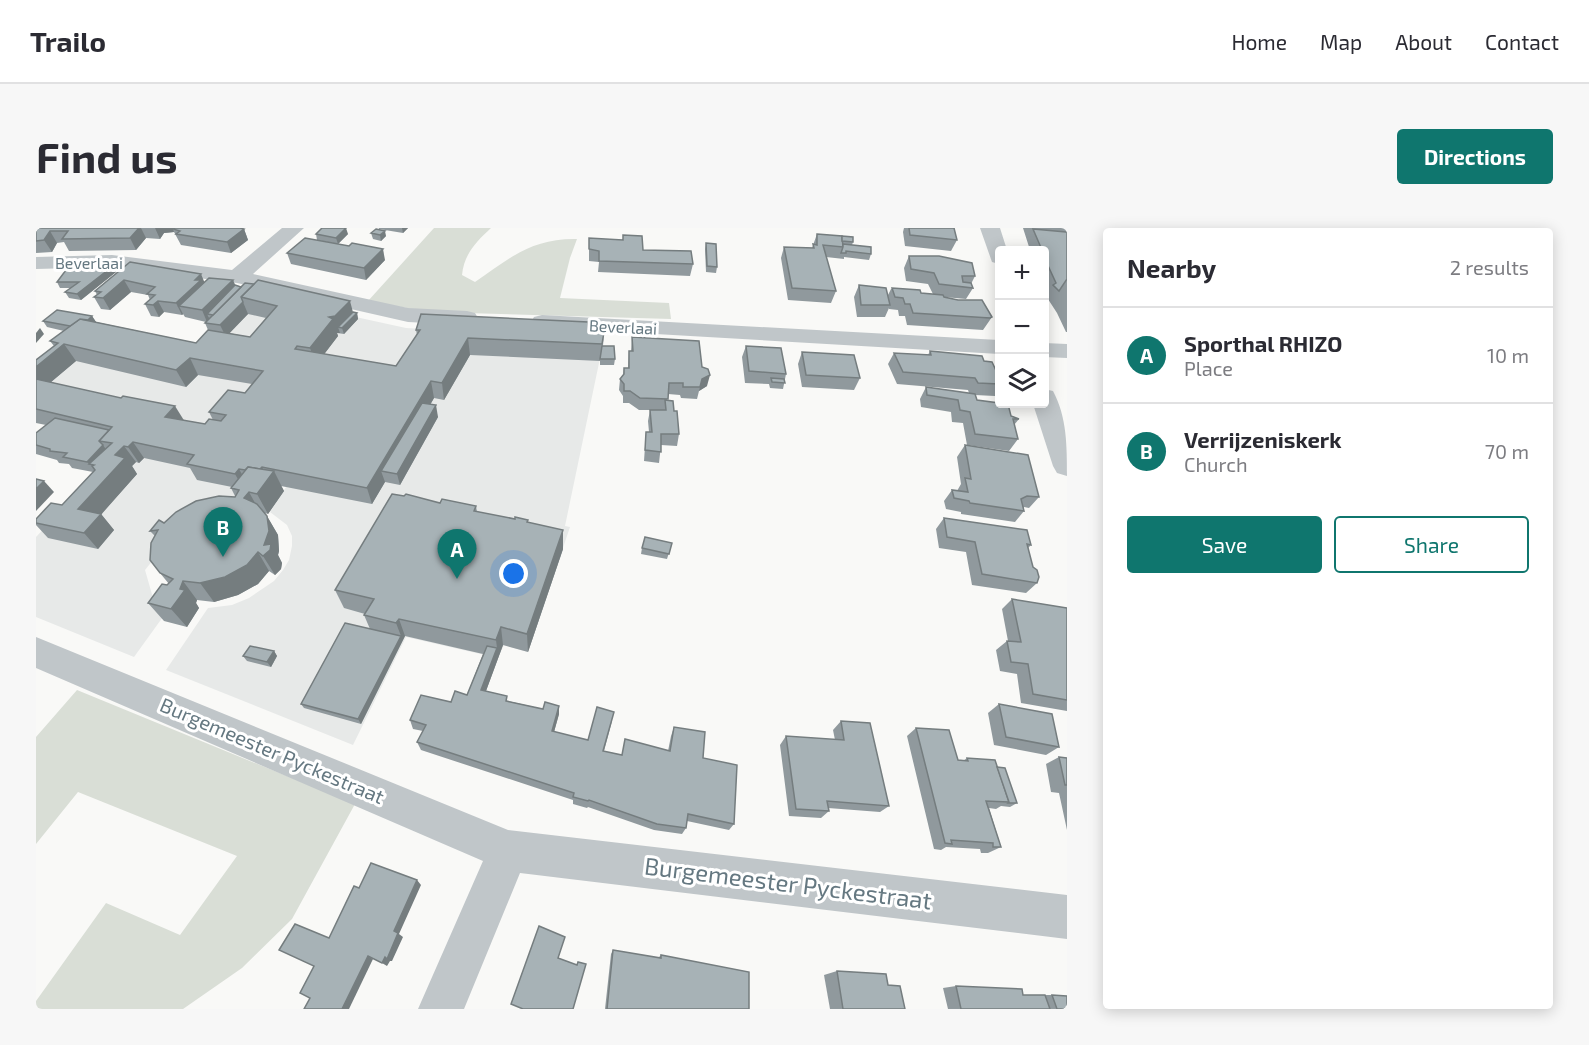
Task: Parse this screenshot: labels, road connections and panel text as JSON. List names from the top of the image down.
{
  "streets": {
    "street": ["Beverlaai", "Burgemeester Pyckestraat"]
  },
  "page": {
    "header": "Trailo",
    "nav": [
      "Home",
      "Map",
      "About",
      "Contact"
    ],
    "buttons": [
      "Directions",
      ["Save", "Share"]
    ],
    "title": "Find us",
    "heading": ["Nearby", "2 results"],
    "map_buttons": ["+", "−"],
    "list": [
      {
        "mark": "A",
        "name": "Sporthal RHIZO",
        "note": "Place",
        "value": "10 m"
      },
      {
        "mark": "B",
        "name": "Verrijzeniskerk",
        "note": "Church",
        "value": "70 m"
      }
    ],
    "pins": ["B", "A"]
  }
}
